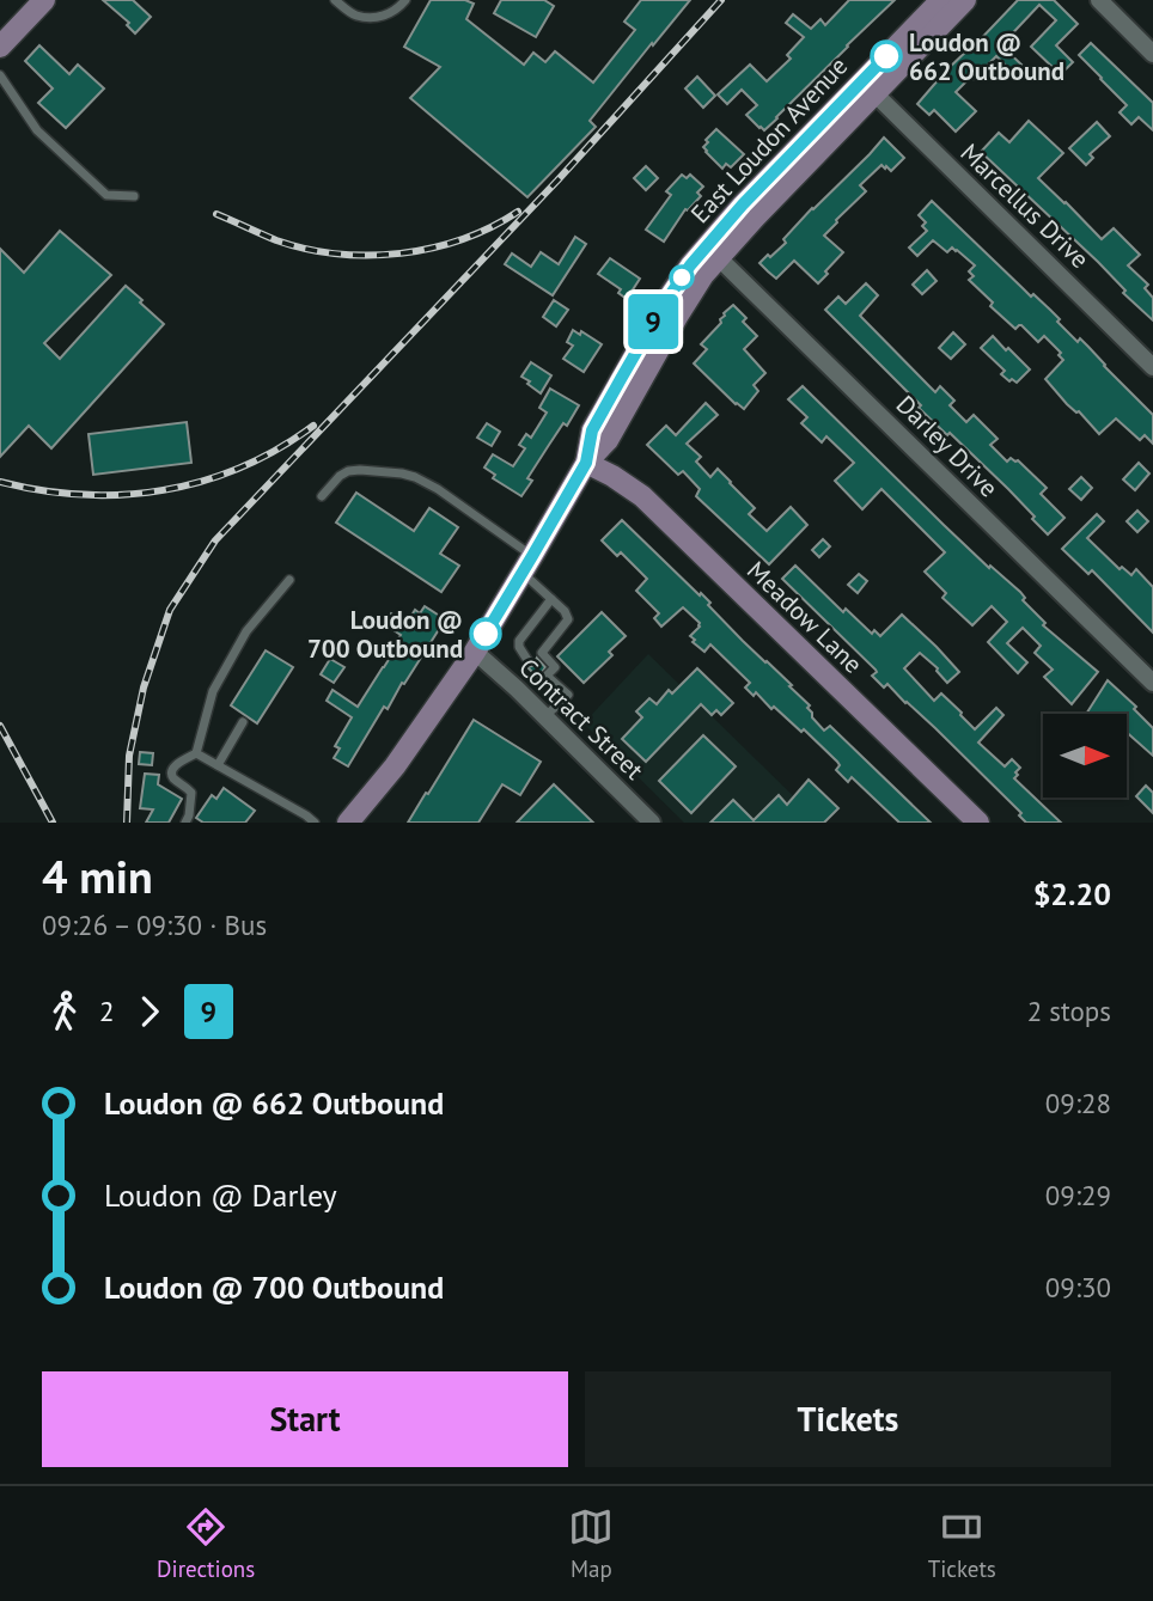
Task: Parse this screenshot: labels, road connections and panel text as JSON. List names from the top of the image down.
{
  "streets": {
    "main road": ["East Loudon Avenue", "Meadow Lane"],
    "street": ["Marcellus Drive", "Darley Drive", "Contract Street"]
  },
  "crossings": [
    ["East Loudon Avenue", "Marcellus Drive"],
    ["East Loudon Avenue", "Darley Drive"],
    ["East Loudon Avenue", "Meadow Lane"],
    ["East Loudon Avenue", "Contract Street"]
  ],
  "places": ["Loudon @ 662 Outbound", "Loudon @ 700 Outbound"],
  "lines": ["bus line 9"],
  "north": "right",
  "page": {
    "on_map": "9",
    "heading": ["4 min", "09:26 – 09:30 · Bus", "$2.20"],
    "legs": ["2", "9", "2 stops"],
    "list": [
      {
        "name": "Loudon @ 662 Outbound",
        "value": "09:28"
      },
      {
        "name": "Loudon @ Darley",
        "value": "09:29"
      },
      {
        "name": "Loudon @ 700 Outbound",
        "value": "09:30"
      }
    ],
    "buttons": ["Start", "Tickets"],
    "tabs": ["Directions", "Map", "Tickets"]
  }
}
